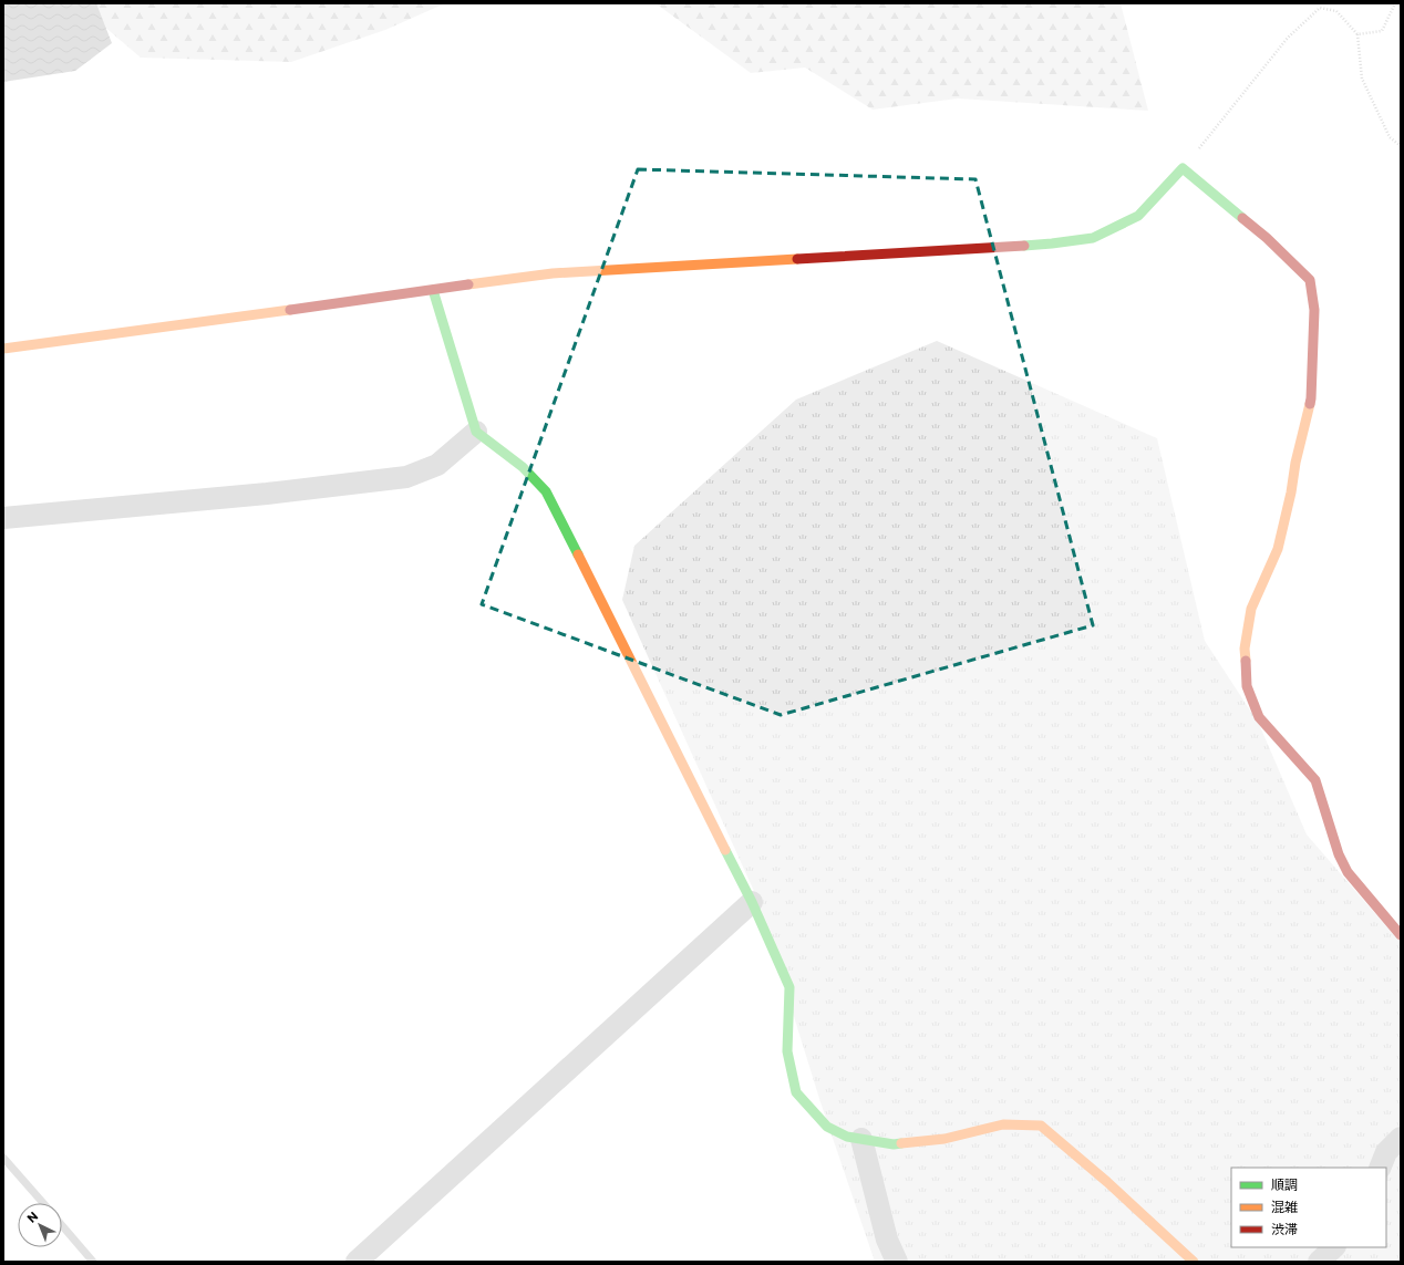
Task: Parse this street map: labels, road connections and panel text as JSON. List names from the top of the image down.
{
  "legend": ["順調", "混雑", "渋滞"],
  "north": "top left"
}
